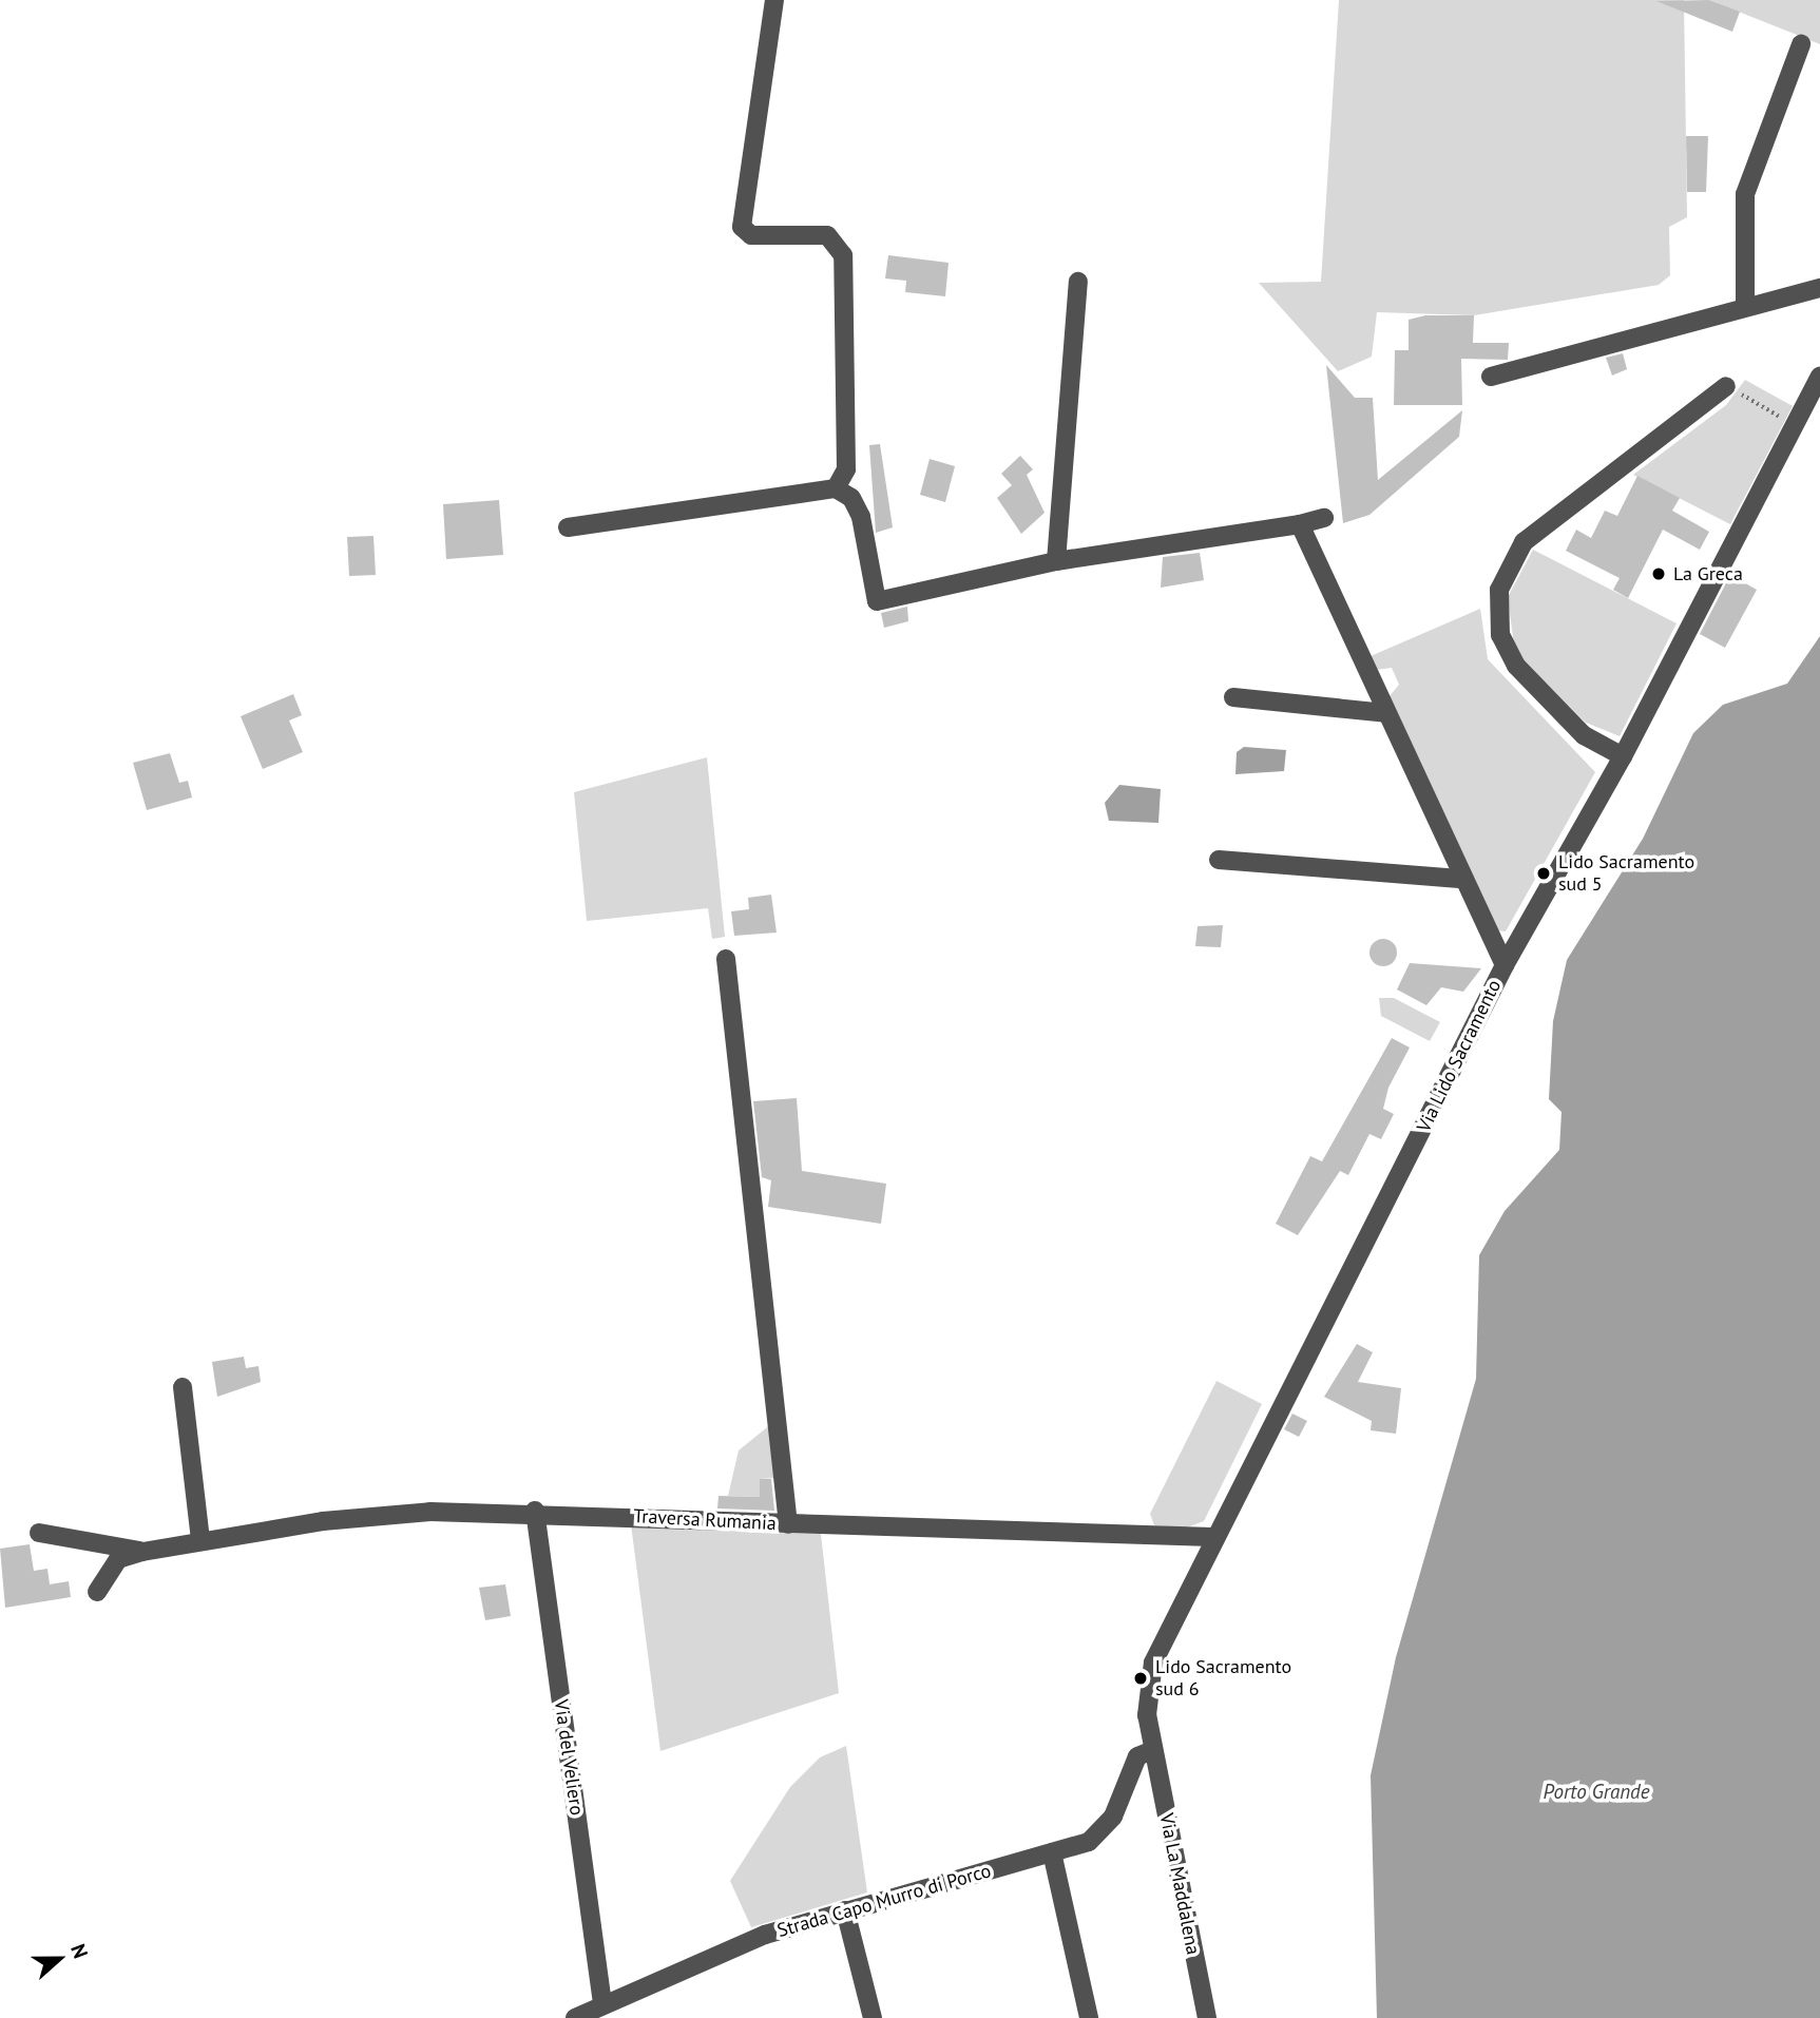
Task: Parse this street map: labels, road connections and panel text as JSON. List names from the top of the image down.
{
  "streets": {
    "street": [
      "Via Lido Sacramento",
      "Traversa Rumania",
      "Via del Veliero",
      "Via La Maddalena",
      "Strada Capo Murro di Porco"
    ]
  },
  "crossings": [
    ["Via Lido Sacramento", "Traversa Rumania"],
    ["Via Lido Sacramento", "Via La Maddalena"],
    ["Via Lido Sacramento", "Strada Capo Murro di Porco"],
    ["Traversa Rumania", "Via del Veliero"],
    ["Via del Veliero", "Strada Capo Murro di Porco"],
    ["Via La Maddalena", "Strada Capo Murro di Porco"]
  ],
  "water": ["Porto Grande"],
  "places": ["La Greca", "Lido Sacramento sud 5", "Lido Sacramento sud 6"],
  "north": "right"
}
